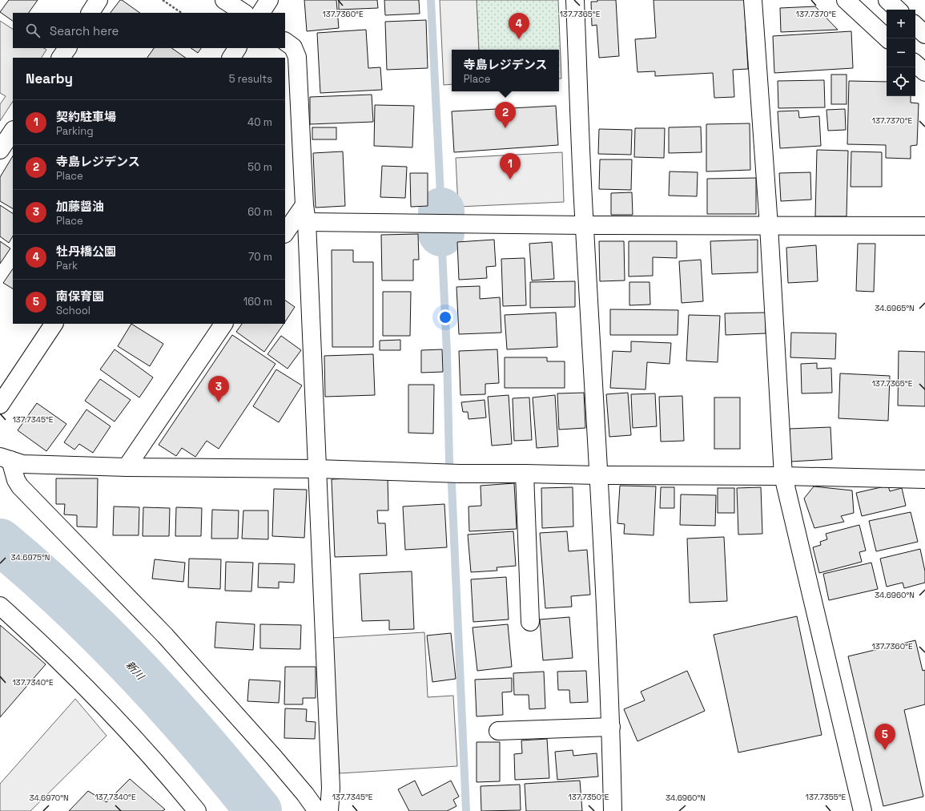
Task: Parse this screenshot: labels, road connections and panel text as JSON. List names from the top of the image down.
{
  "water": ["新川"],
  "page": {
    "map_buttons": ["+", "−"],
    "pins": [
      "4",
      "2",
      "1",
      "3",
      "5"
    ],
    "search": "Search here",
    "popup": ["寺島レジデンス", "Place"],
    "heading": ["Nearby", "5 results"],
    "list": [
      {
        "mark": "1",
        "name": "契約駐車場",
        "note": "Parking",
        "value": "40 m"
      },
      {
        "mark": "2",
        "name": "寺島レジデンス",
        "note": "Place",
        "value": "50 m"
      },
      {
        "mark": "3",
        "name": "加藤醤油",
        "note": "Place",
        "value": "60 m"
      },
      {
        "mark": "4",
        "name": "牡丹橋公園",
        "note": "Park",
        "value": "70 m"
      },
      {
        "mark": "5",
        "name": "南保育園",
        "note": "School",
        "value": "160 m"
      }
    ]
  },
  "coordinates": [
    "137.7360°E",
    "137.7365°E",
    "137.7370°E",
    "34.6965°N",
    "137.7345°E",
    "34.6975°N",
    "34.6960°N",
    "137.7340°E",
    "137.7350°E",
    "137.7355°E",
    "34.6970°N"
  ]
}
